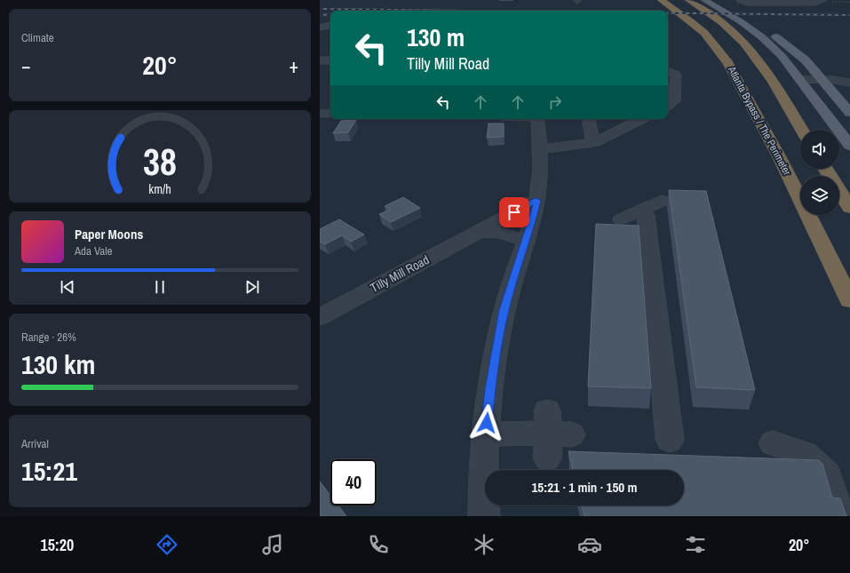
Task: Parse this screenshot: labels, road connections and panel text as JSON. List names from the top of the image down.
{
  "streets": {
    "highway": ["Atlanta Bypass / The Perimeter"],
    "street": ["Tilly Mill Road"]
  },
  "page": {
    "tile": [
      "Climate",
      ["Range · 26%", "130 km"],
      ["Arrival", "15:21"]
    ],
    "turn": ["130 m", "Tilly Mill Road"],
    "heat": ["−", "20°", "+"],
    "song": ["Paper Moons", "Ada Vale"],
    "limit": "40",
    "trip": "15:21 · 1 min · 150 m",
    "tabs": ["15:20", "20°"],
    "gauge": ["38", "km/h"]
  }
}
